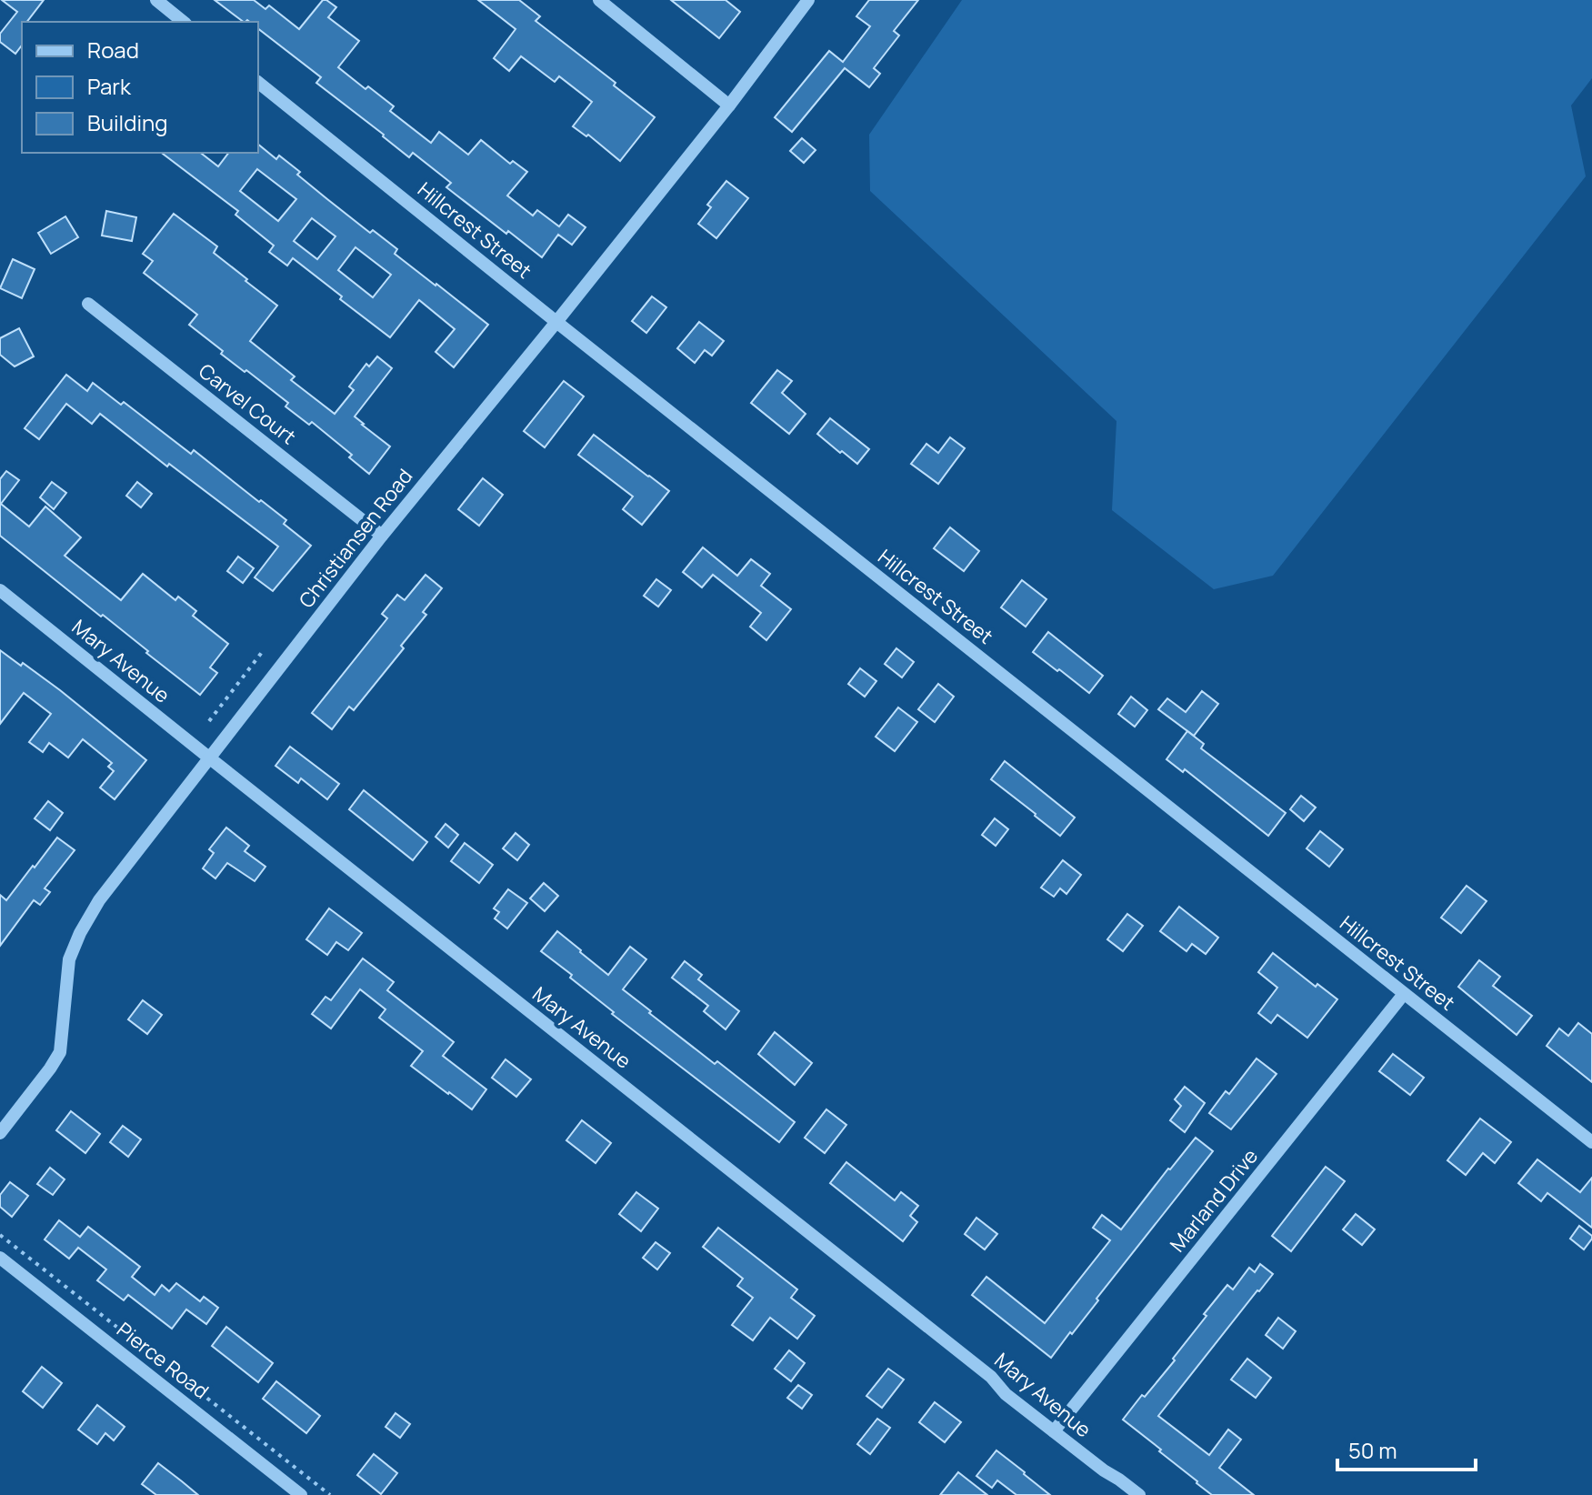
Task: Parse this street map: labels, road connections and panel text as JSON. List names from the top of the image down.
{
  "streets": {
    "street": [
      "Hillcrest Street",
      "Carvel Court",
      "Christiansen Road",
      "Mary Avenue",
      "Marland Drive",
      "Pierce Road"
    ]
  },
  "crossings": [
    ["Hillcrest Street", "Christiansen Road"],
    ["Hillcrest Street", "Marland Drive"],
    ["Carvel Court", "Christiansen Road"],
    ["Christiansen Road", "Mary Avenue"],
    ["Mary Avenue", "Marland Drive"]
  ],
  "legend": ["Road", "Park", "Building"],
  "scale_bar": "50 m"
}
